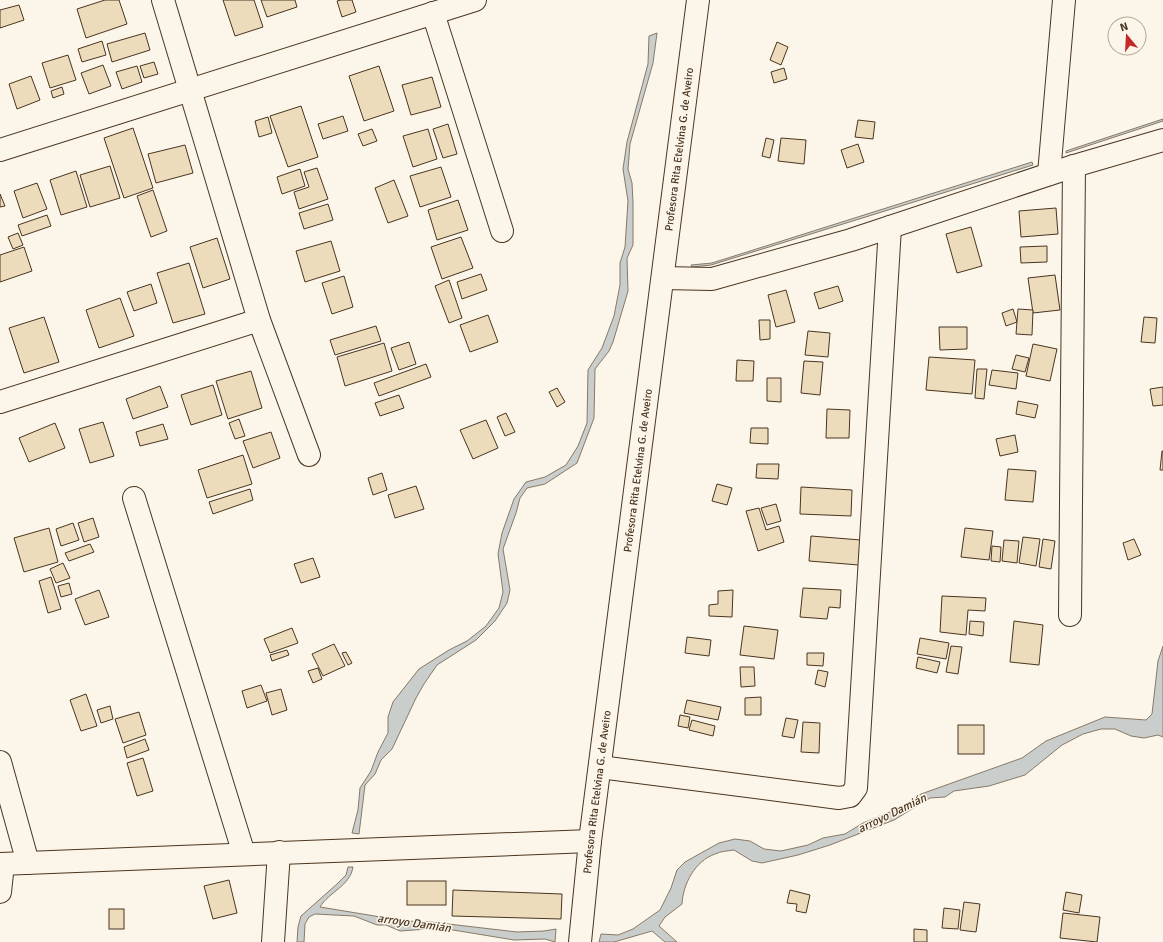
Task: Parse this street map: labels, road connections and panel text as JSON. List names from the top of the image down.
{
  "streets": {
    "street": ["Profesora Rita Etelvina G. de Aveiro"]
  },
  "water": ["arroyo Damián"],
  "north": "top"
}
